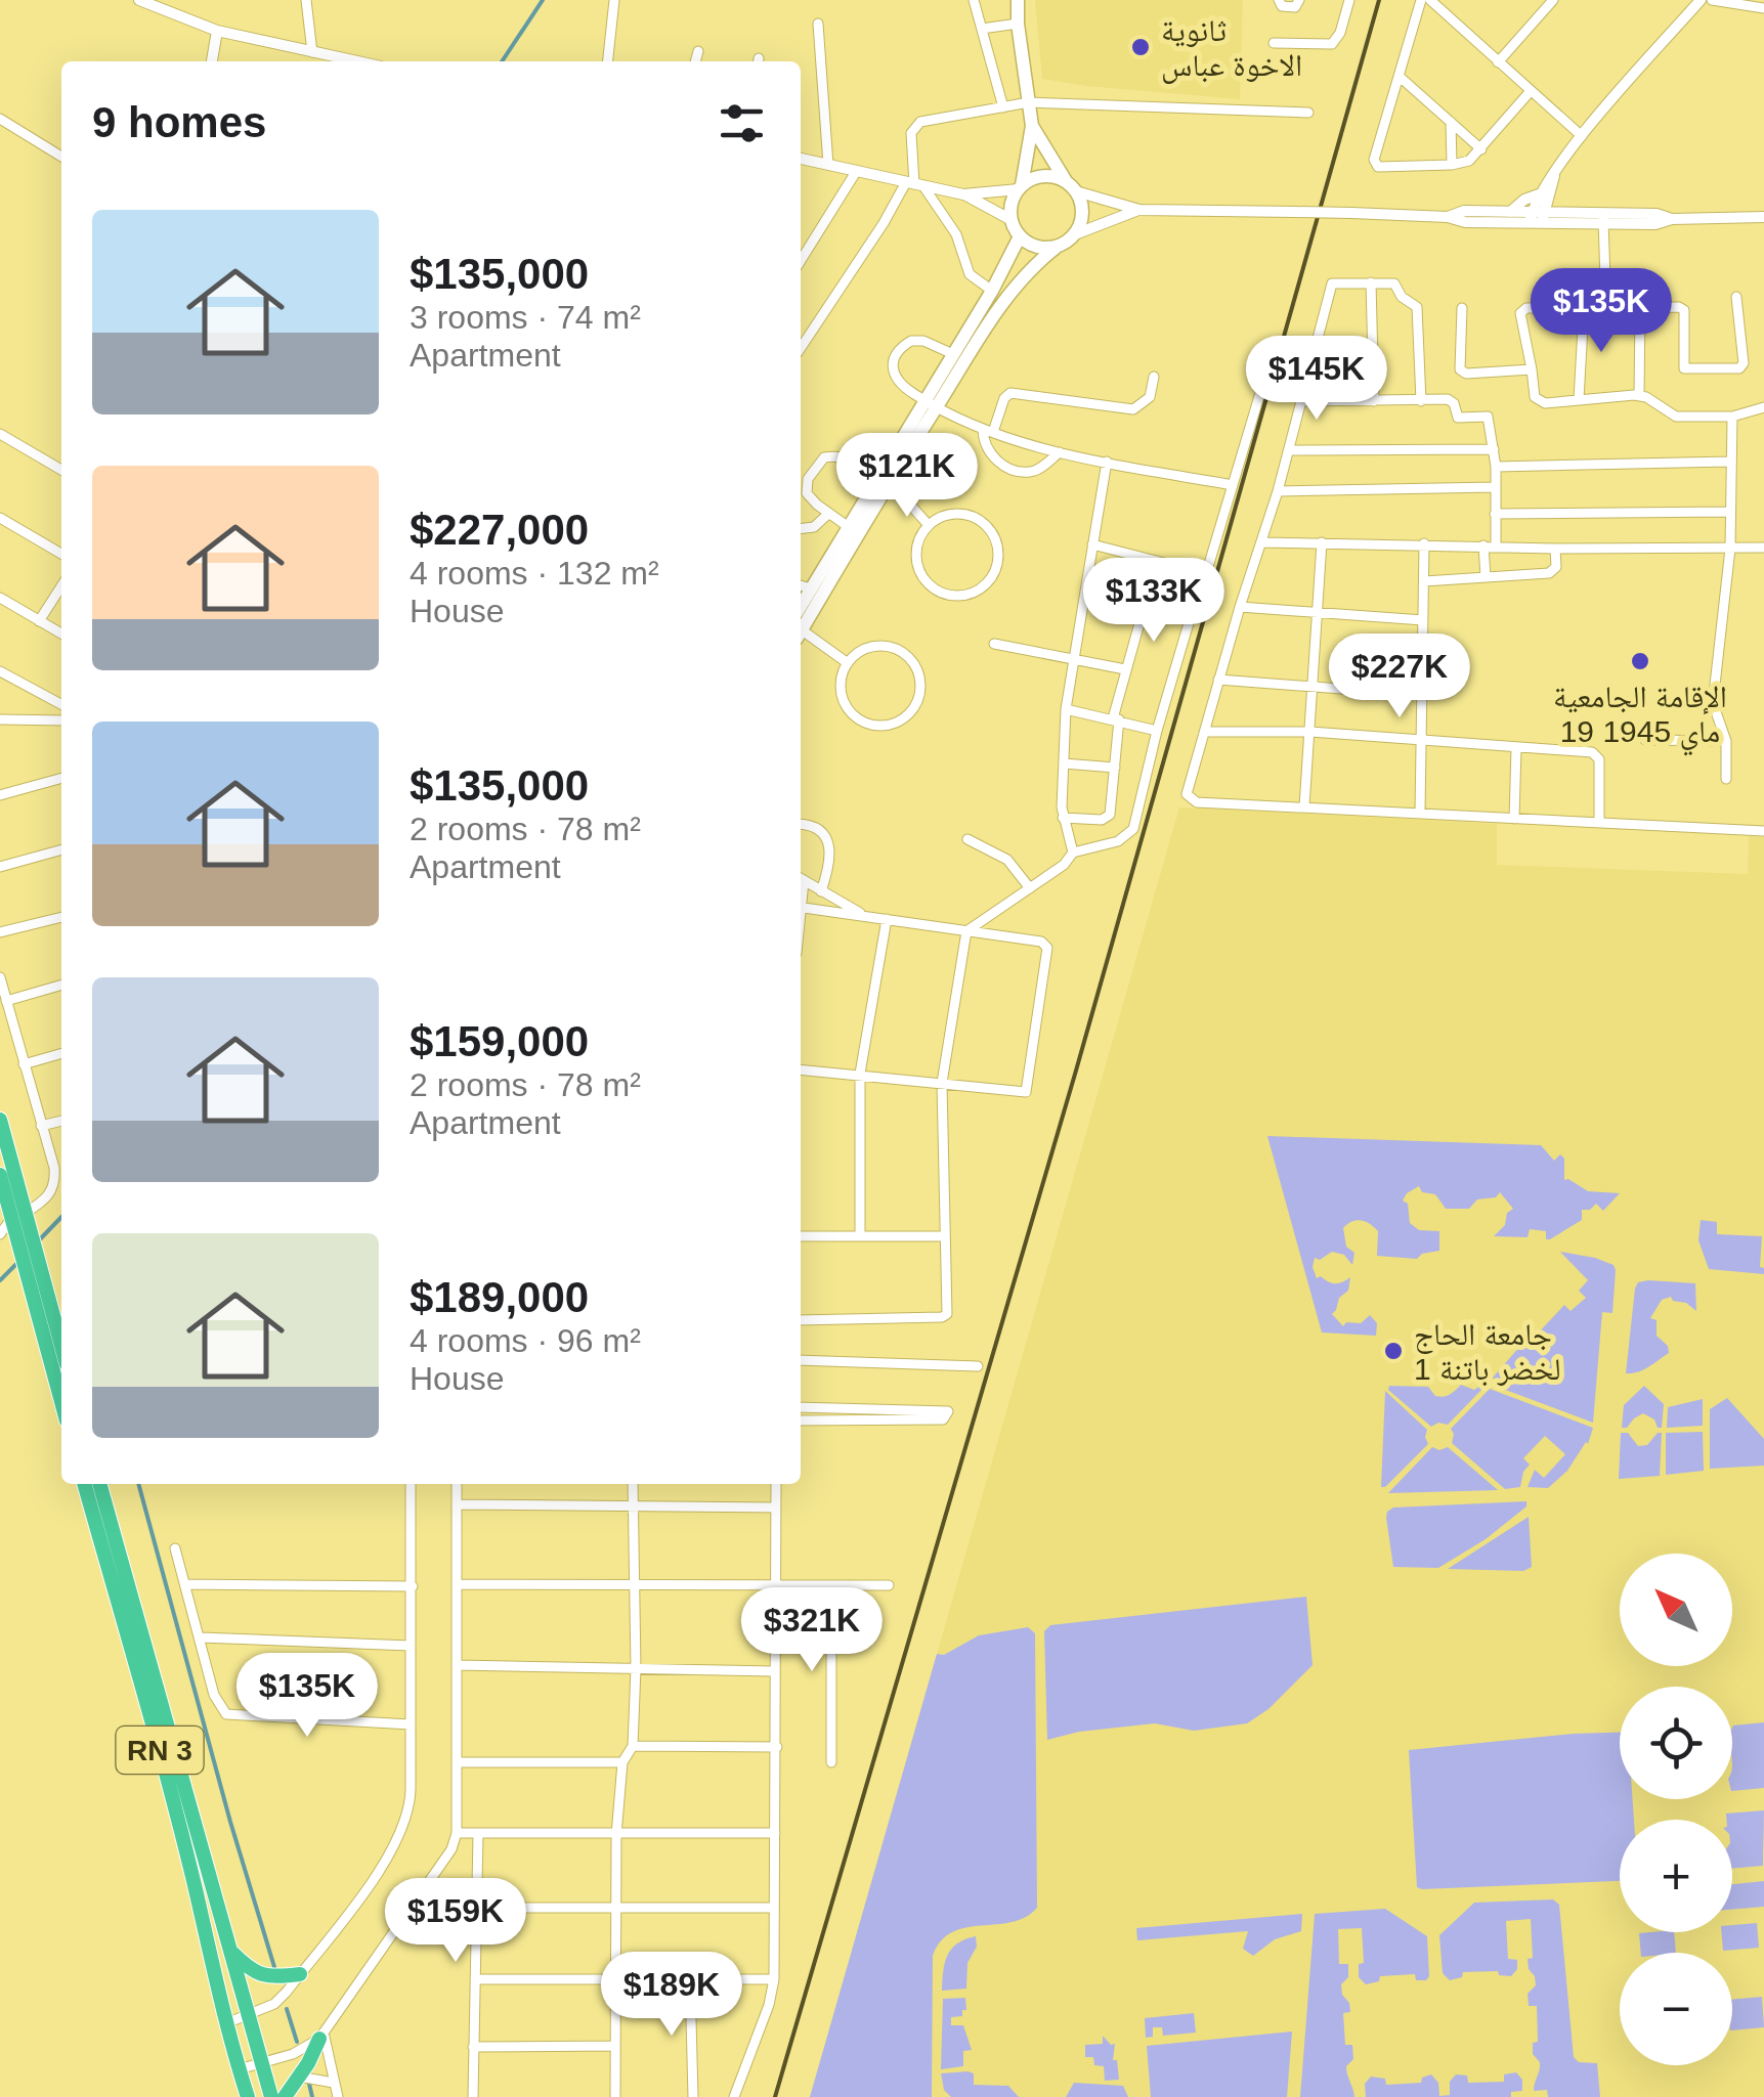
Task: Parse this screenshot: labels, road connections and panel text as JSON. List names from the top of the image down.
{
  "streets": {
    "highway": ["RN 3"]
  },
  "places": ["ثانوية الاخوة عباس", "الإقامة الجامعية 19 ماي 1945", "جامعة الحاج لخضر باتنة 1"],
  "north": "top left",
  "page": {
    "heading": "9 homes",
    "list": [
      {
        "name": "$135,000",
        "note": "3 rooms · 74 m² · Apartment"
      },
      {
        "name": "$227,000",
        "note": "4 rooms · 132 m² · House"
      },
      {
        "name": "$135,000",
        "note": "2 rooms · 78 m² · Apartment"
      },
      {
        "name": "$159,000",
        "note": "2 rooms · 78 m² · Apartment"
      },
      {
        "name": "$189,000",
        "note": "4 rooms · 96 m² · House"
      }
    ],
    "price": [
      "$135K",
      "$145K",
      "$121K",
      "$133K",
      "$227K",
      "$321K",
      "$135K",
      "$159K",
      "$189K"
    ],
    "map_buttons": ["+", "−"]
  }
}
